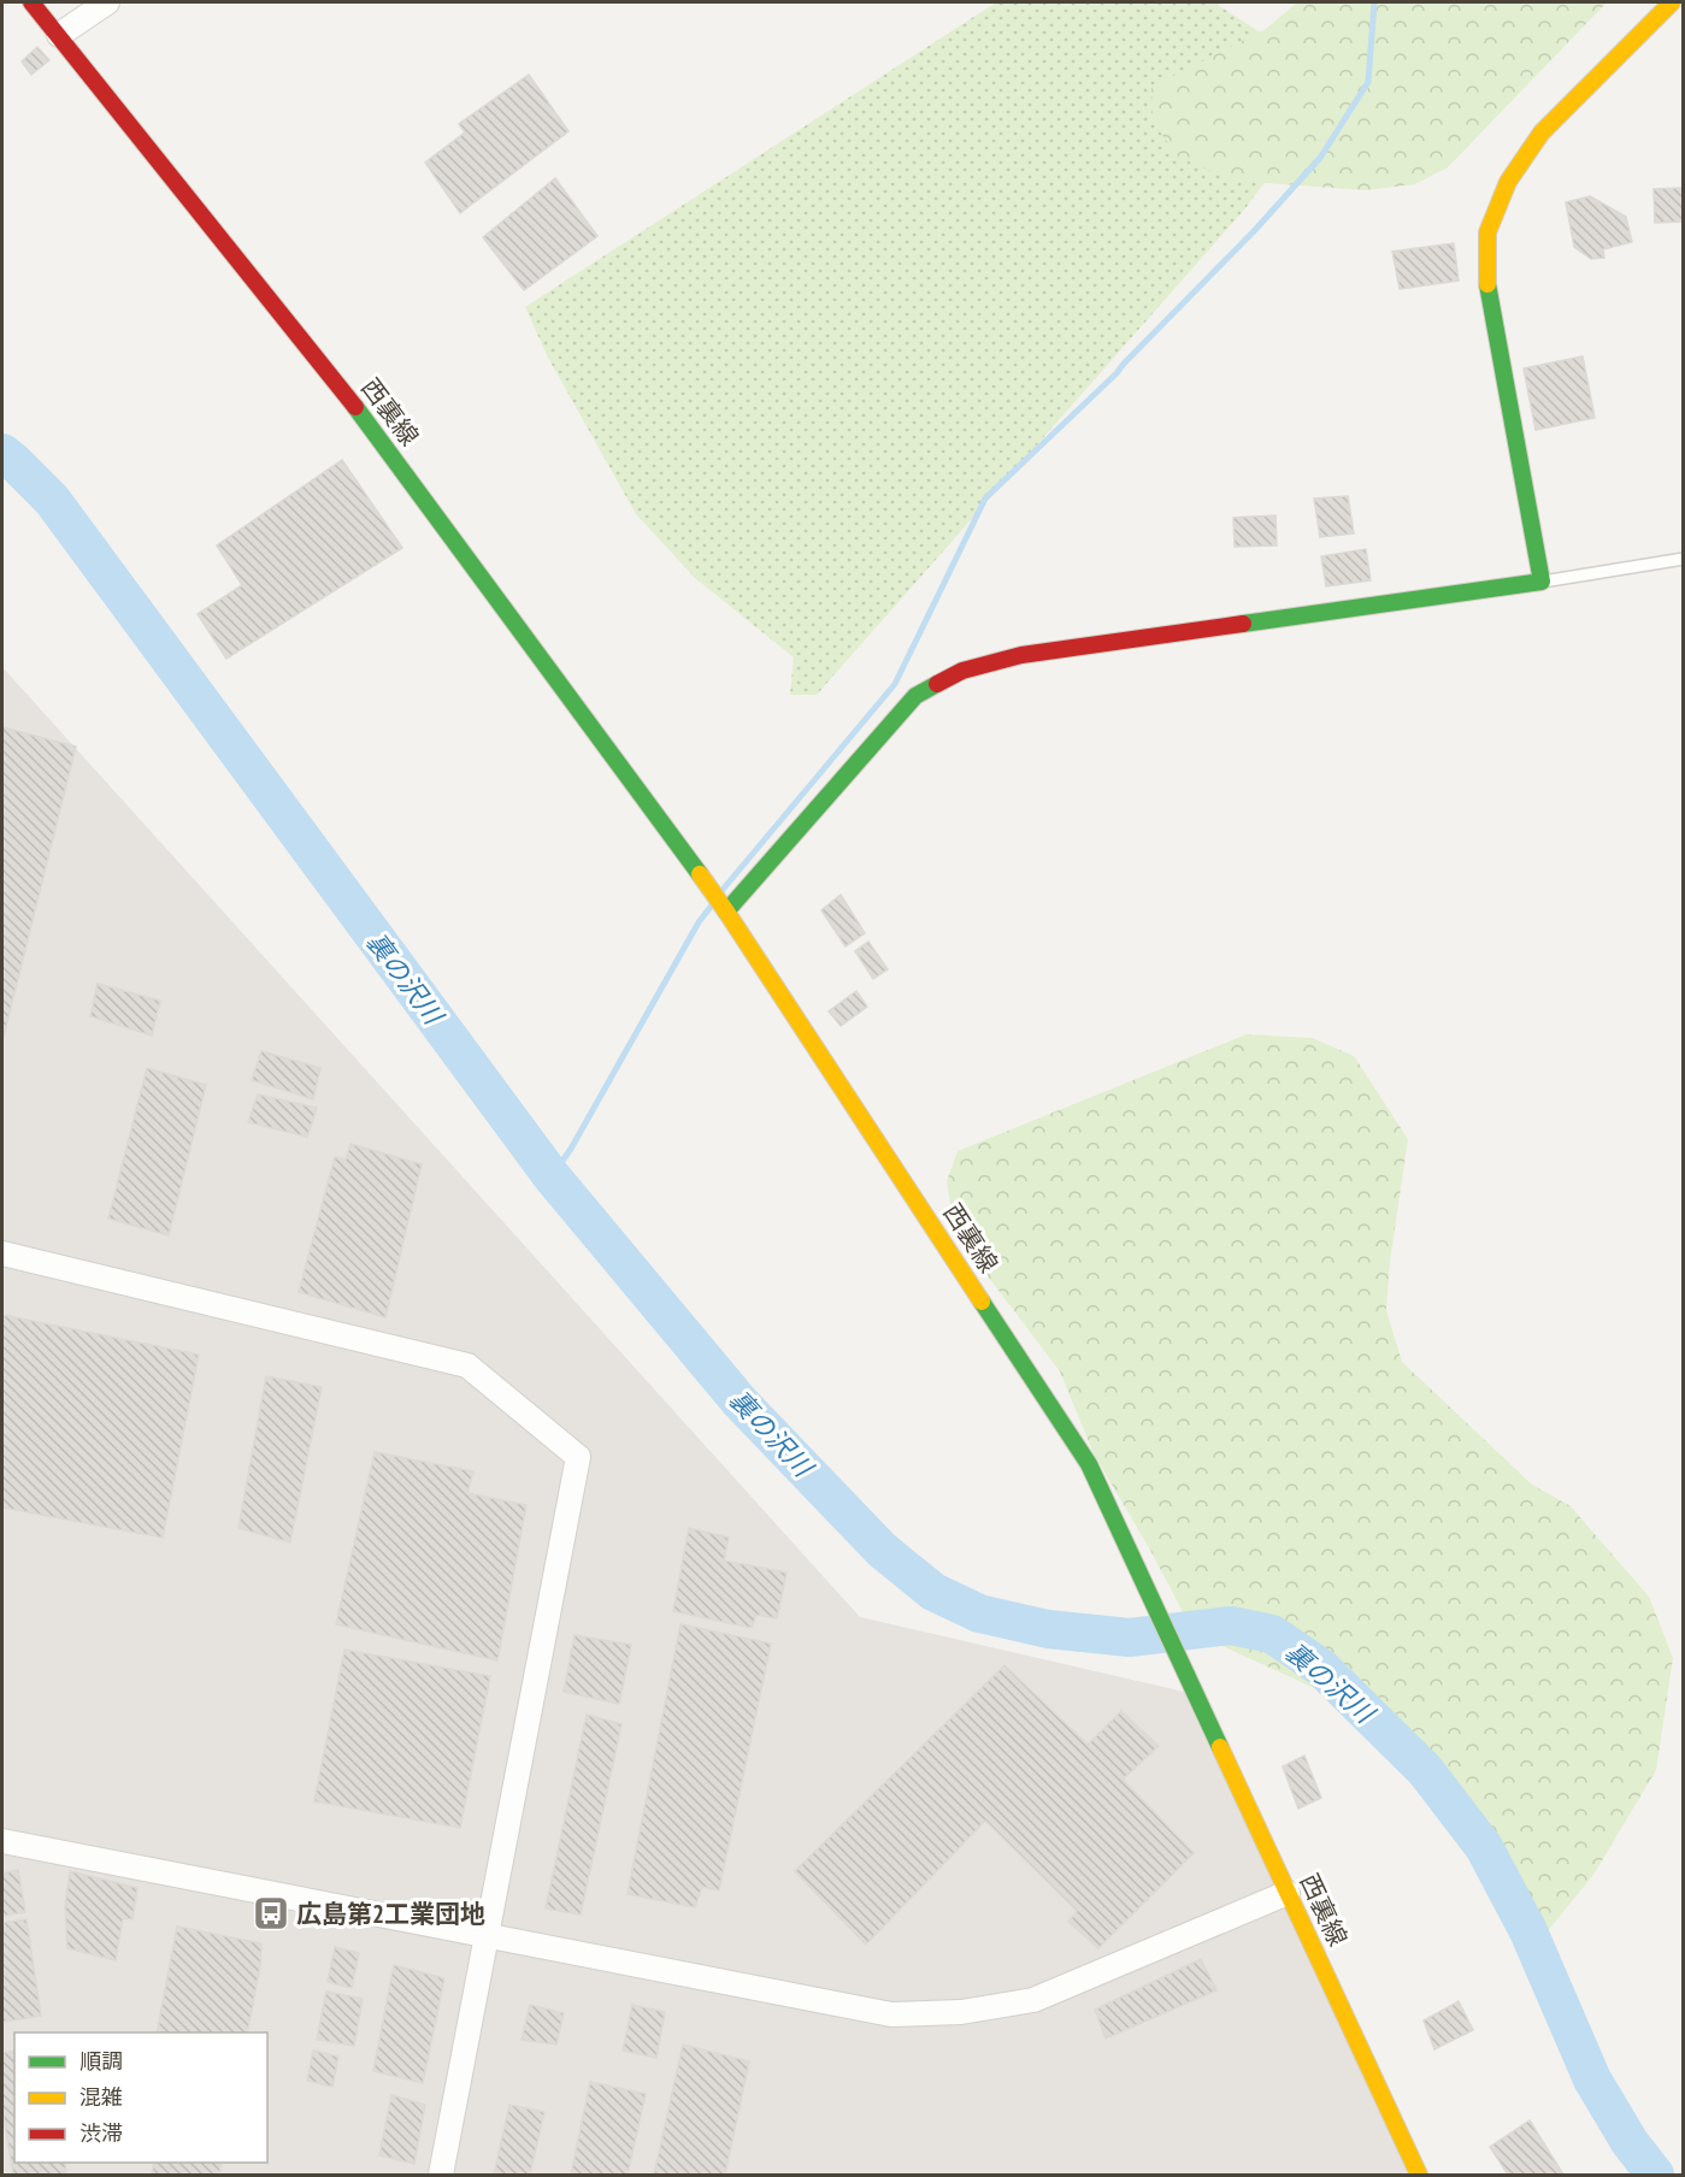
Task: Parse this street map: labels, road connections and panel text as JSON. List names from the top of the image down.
{
  "streets": {
    "street": ["西裏線"]
  },
  "water": ["裏の沢川"],
  "places": {
    "bus stop": ["広島第2工業団地"]
  },
  "legend": ["順調", "混雑", "渋滞"]
}
